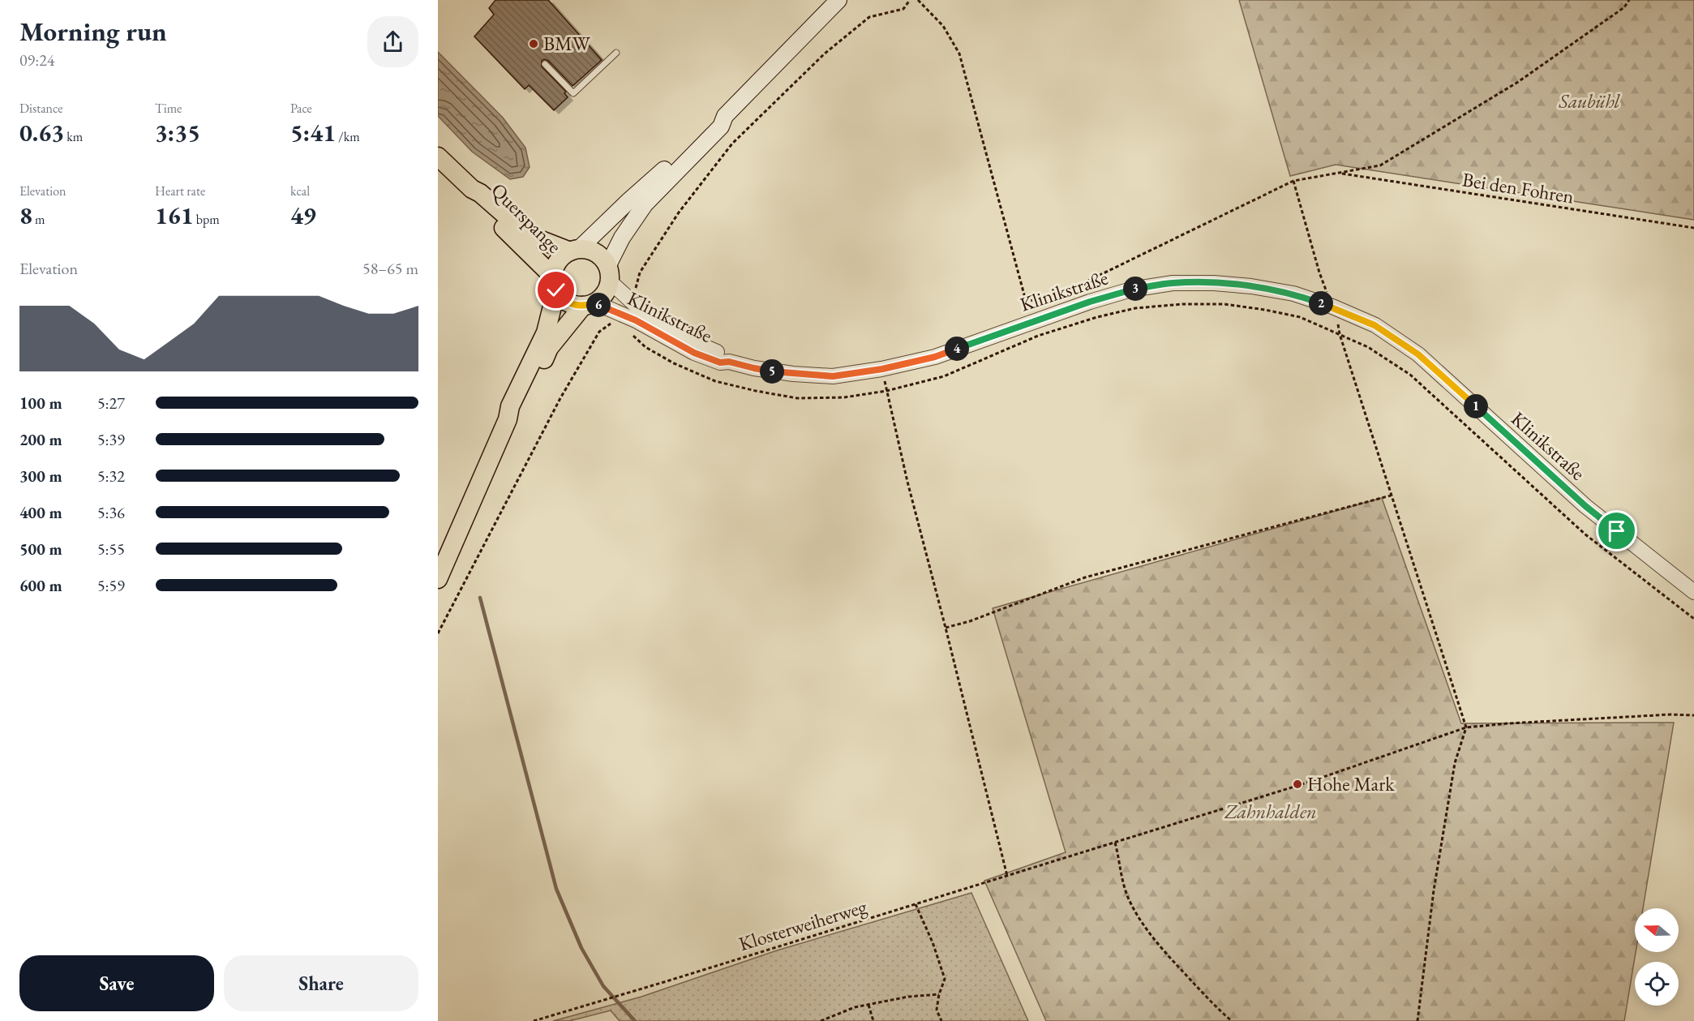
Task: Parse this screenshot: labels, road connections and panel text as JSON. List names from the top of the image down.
{
  "streets": {
    "main road": ["Querspange"],
    "street": ["Klinikstraße"],
    "path": ["Bei den Fohren", "Klosterweiherweg"]
  },
  "crossings": [
    ["Querspange", "Klinikstraße"]
  ],
  "parks": ["Saubühl", "Zahnhalden"],
  "places": ["BMW", "Hohe Mark"],
  "north": "left",
  "page": {
    "heading": ["Morning run", "09:24"],
    "stats": [
      ["Distance", "0.63 km"],
      ["Time", "3:35"],
      ["Pace", "5:41 /km"],
      ["Elevation", "8 m"],
      ["Heart rate", "161 bpm"],
      ["kcal", "49"]
    ],
    "chart": ["Elevation", "58–65 m"],
    "pins": [
      "3",
      "2",
      "6",
      "4",
      "5",
      "1"
    ],
    "list": [
      {
        "name": "100 m",
        "note": "5:27"
      },
      {
        "name": "200 m",
        "note": "5:39"
      },
      {
        "name": "300 m",
        "note": "5:32"
      },
      {
        "name": "400 m",
        "note": "5:36"
      },
      {
        "name": "500 m",
        "note": "5:55"
      },
      {
        "name": "600 m",
        "note": "5:59"
      }
    ],
    "buttons": ["Save", "Share"]
  }
}
